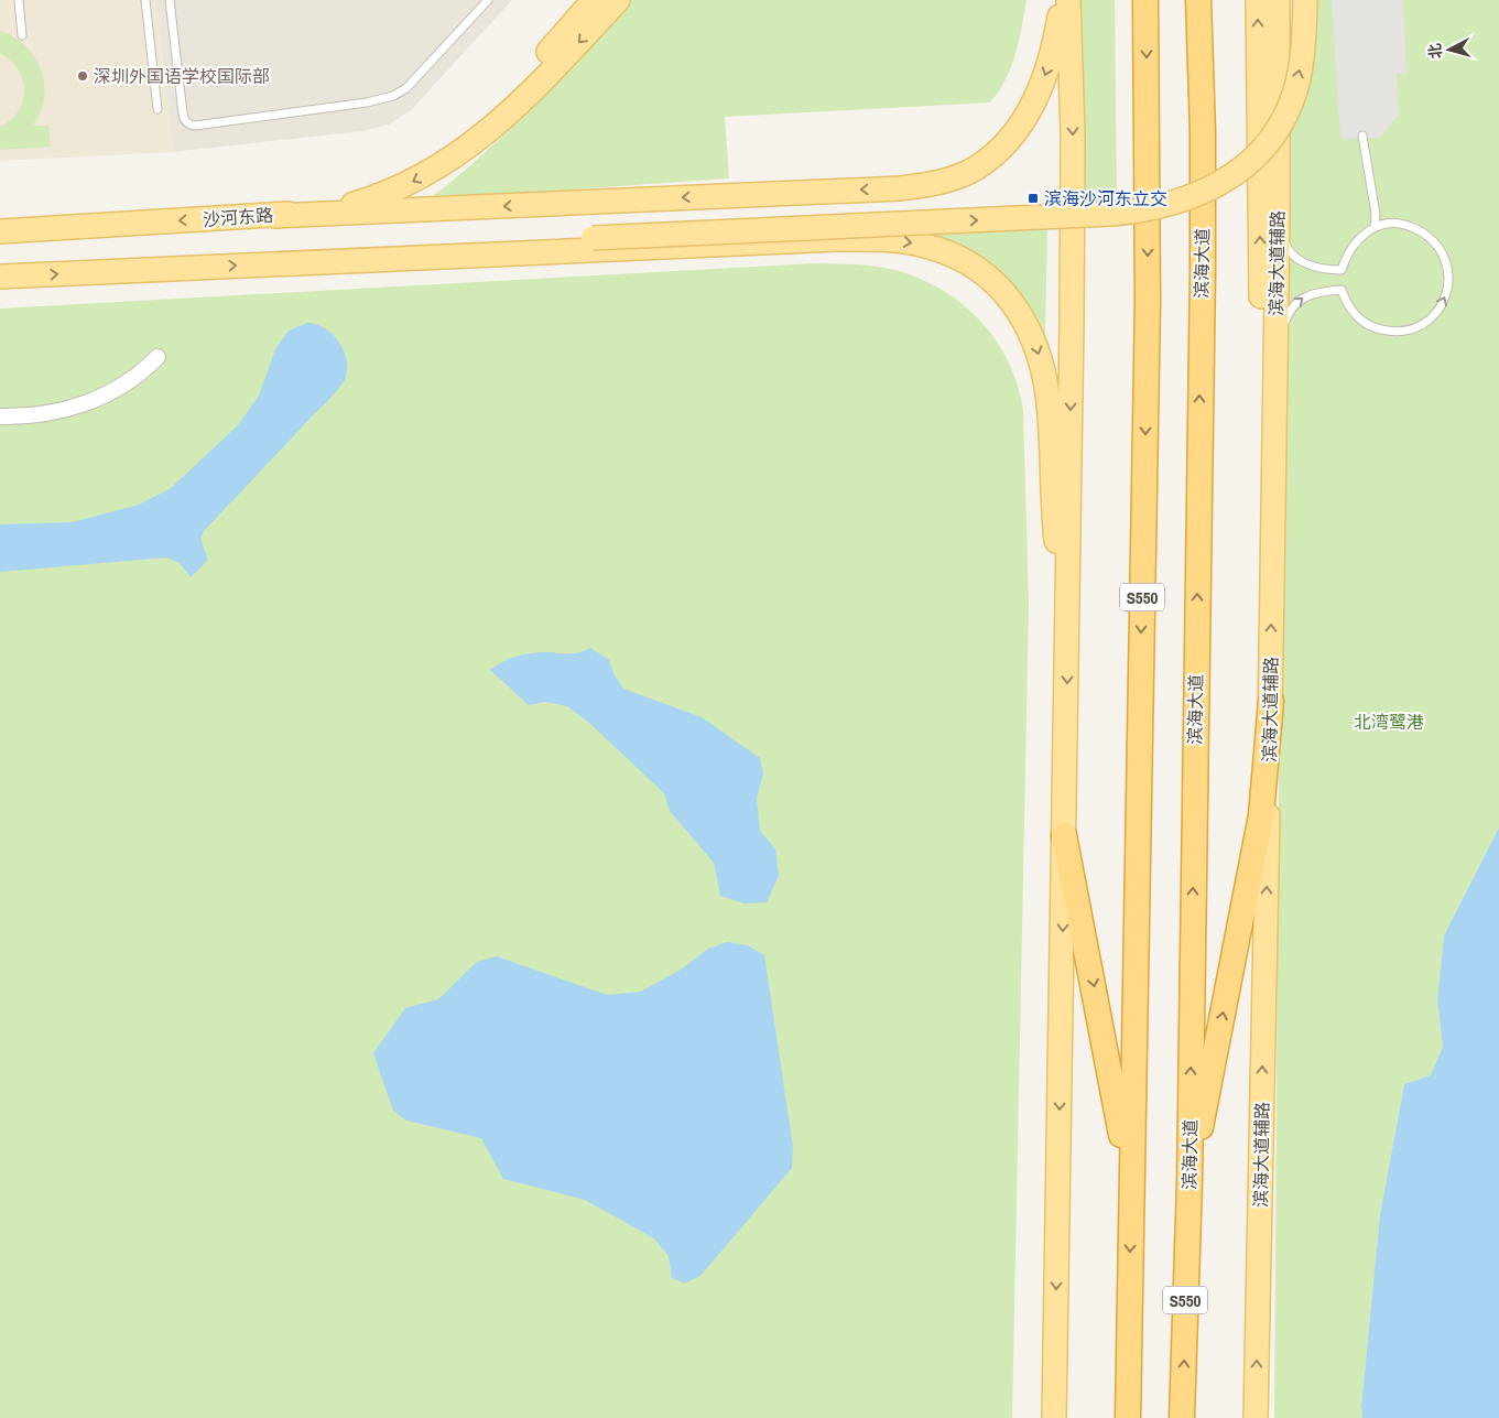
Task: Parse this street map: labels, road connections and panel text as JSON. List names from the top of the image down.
{
  "streets": {
    "highway": ["滨海大道", "S550"],
    "main road": ["沙河东路", "滨海大道辅路"]
  },
  "parks": ["北湾鹭港"],
  "places": {
    "other": ["深圳外国语学校国际部"],
    "transit": ["滨海沙河东立交"]
  },
  "north": "left"
}
